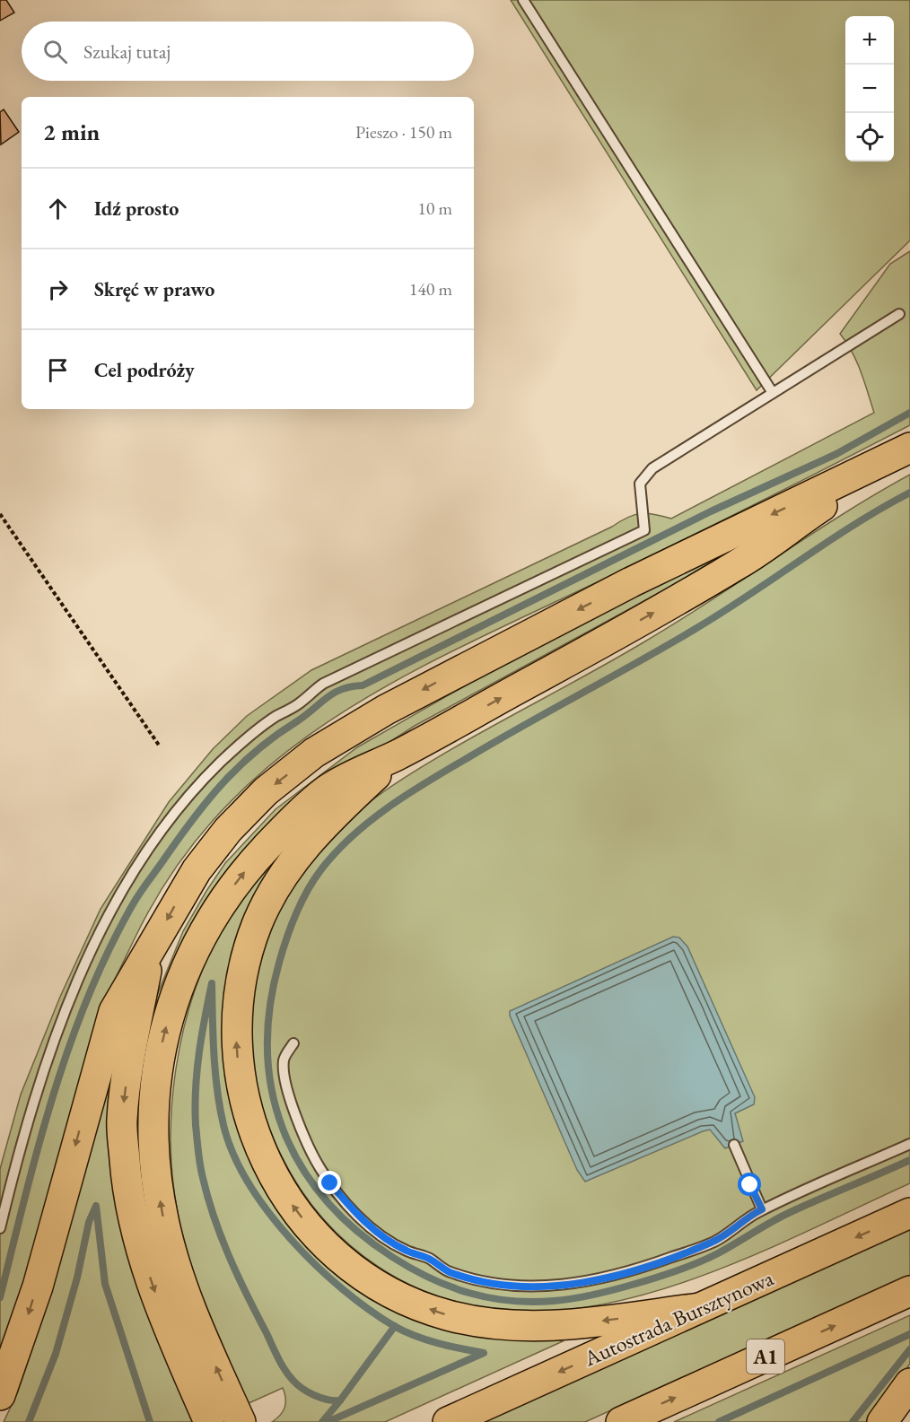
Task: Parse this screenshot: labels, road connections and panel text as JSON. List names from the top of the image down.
{
  "streets": {
    "highway": ["Autostrada Bursztynowa", "A1"]
  },
  "page": {
    "map_buttons": ["+", "−"],
    "search": "Szukaj tutaj",
    "heading": ["2 min", "Pieszo · 150 m"],
    "list": [
      ["Idź prosto", "10 m"],
      ["Skręć w prawo", "140 m"],
      "Cel podróży"
    ]
  }
}
